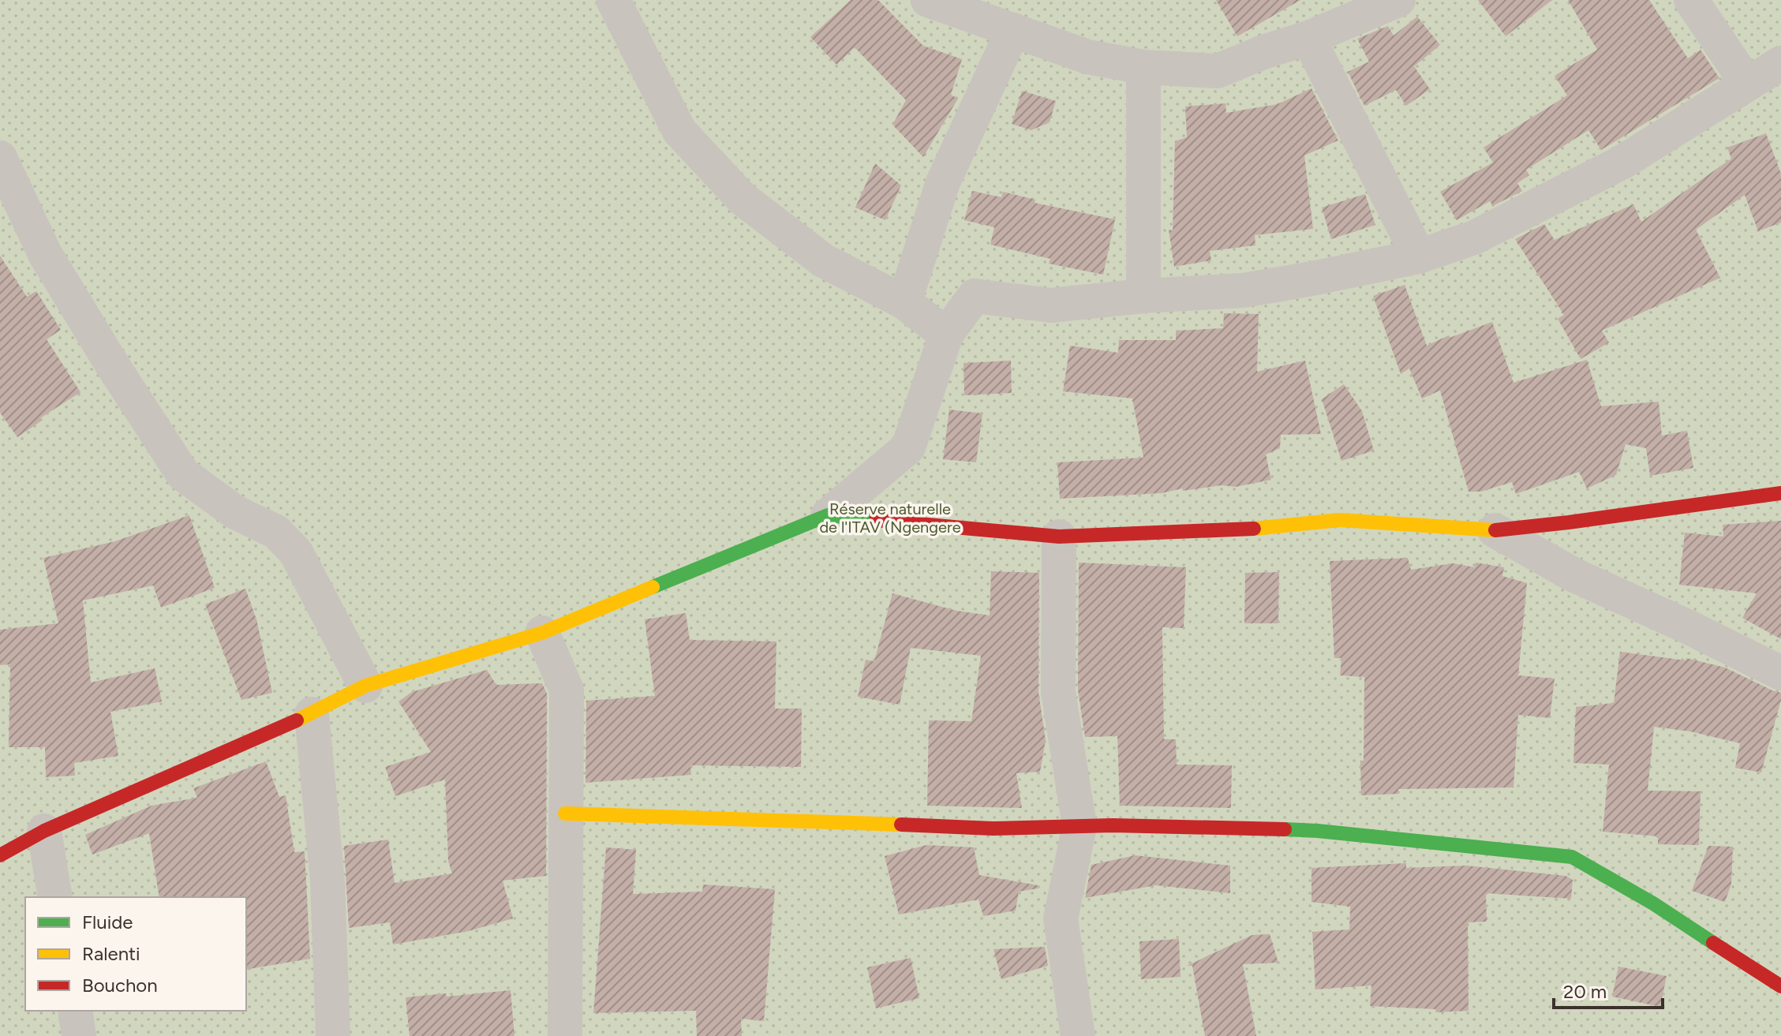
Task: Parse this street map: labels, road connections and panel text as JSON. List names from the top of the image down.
{
  "parks": ["Réserve naturelle de l'ITAV (Ngengere"],
  "legend": ["Fluide", "Ralenti", "Bouchon"],
  "scale_bar": "20 m"
}
